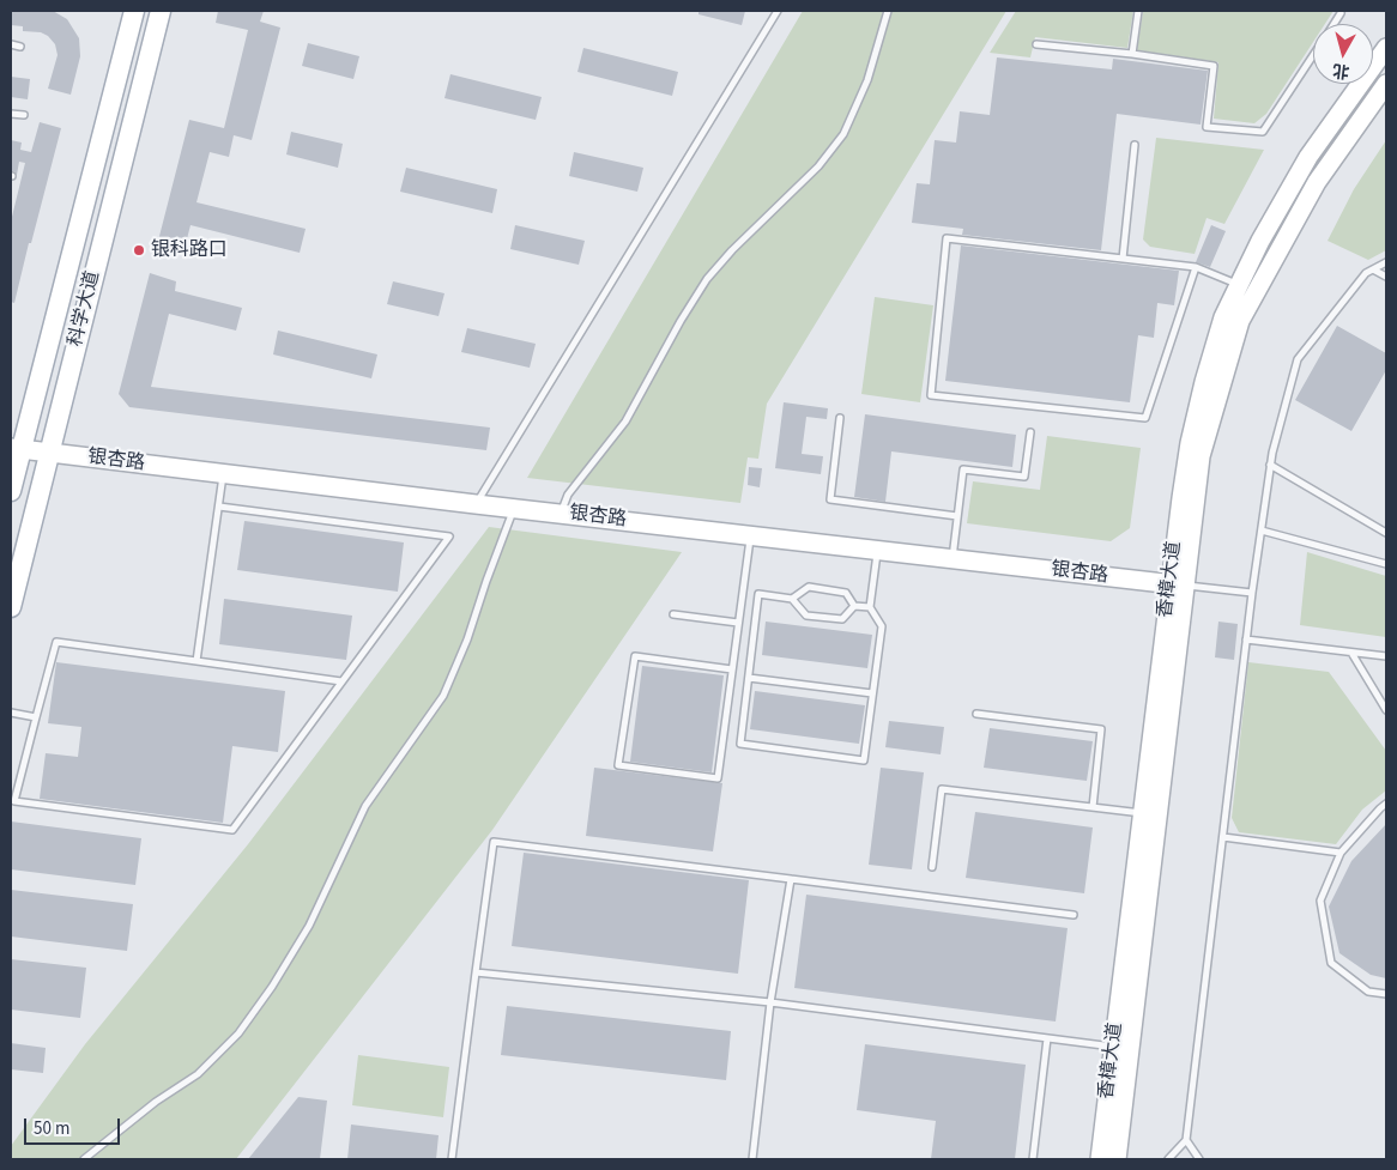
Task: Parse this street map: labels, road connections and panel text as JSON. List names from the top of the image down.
{
  "streets": {
    "main road": ["科学大道", "银杏路", "香樟大道"]
  },
  "crossings": [
    ["科学大道", "银杏路"],
    ["银杏路", "香樟大道"]
  ],
  "places": ["银科路口"],
  "scale_bar": "50 m",
  "north": "bottom"
}
